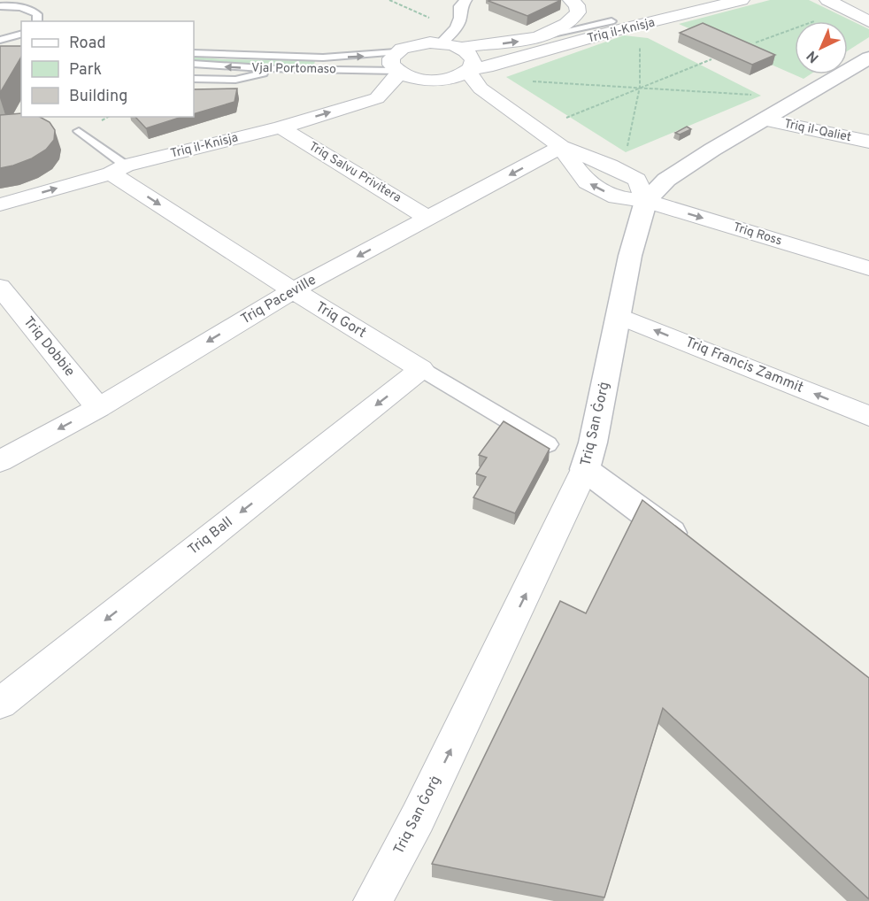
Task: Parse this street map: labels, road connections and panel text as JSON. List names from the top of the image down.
{
  "streets": {
    "main road": ["Triq San Ġorġ"],
    "street": [
      "Triq il-Knisja",
      "Triq il-Qaliet",
      "Triq Salvu Privitera",
      "Triq Ross",
      "Triq Paceville",
      "Triq Gort",
      "Triq Dobbie",
      "Triq Francis Zammit",
      "Triq Ball"
    ],
    "lane": ["Vjal Portomaso"]
  },
  "crossings": [
    ["Triq il-Knisja", "Vjal Portomaso"],
    ["Triq il-Knisja", "Triq Salvu Privitera"],
    ["Triq il-Knisja", "Triq Ross"],
    ["Triq il-Knisja", "Triq Gort"],
    ["Triq il-Qaliet", "Triq San Ġorġ"],
    ["Triq Salvu Privitera", "Triq Paceville"],
    ["Triq Ross", "Triq Paceville"],
    ["Triq Ross", "Triq San Ġorġ"],
    ["Triq Paceville", "Triq Gort"],
    ["Triq Paceville", "Triq Dobbie"],
    ["Triq Gort", "Triq Ball"],
    ["Triq Francis Zammit", "Triq San Ġorġ"]
  ],
  "one_way": [
    "Triq Paceville",
    "Triq Gort",
    "Triq Francis Zammit",
    "Triq San Ġorġ",
    "Triq Ball"
  ],
  "legend": ["Road", "Park", "Building"],
  "north": "bottom left"
}
